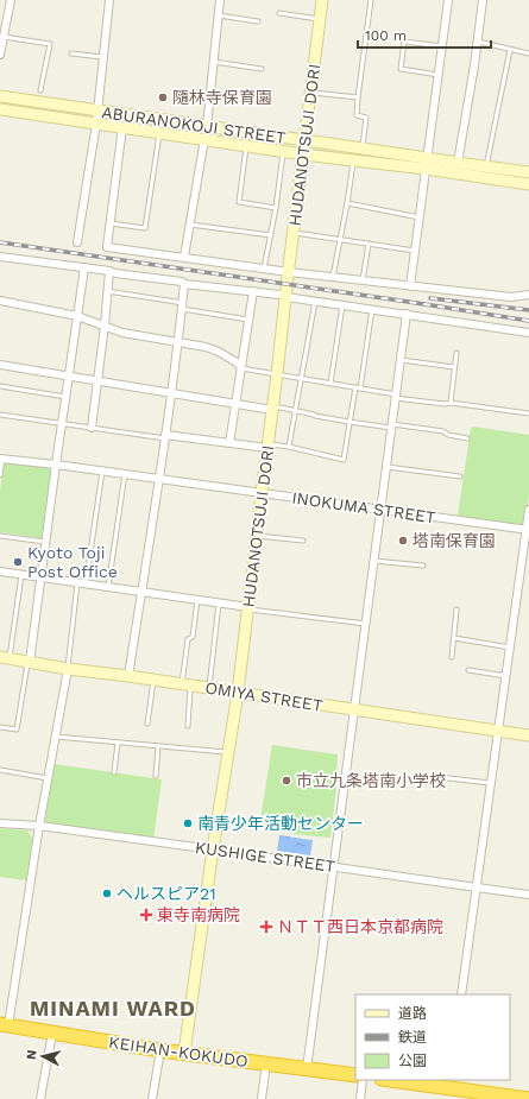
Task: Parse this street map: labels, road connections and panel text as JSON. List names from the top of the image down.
{
  "streets": {
    "highway": ["KEIHAN-KOKUDO"],
    "street": [
      "ABURANOKOJI STREET",
      "HUDANOTSUJI DORI",
      "INOKUMA STREET",
      "OMIYA STREET",
      "KUSHIGE STREET"
    ]
  },
  "crossings": [
    ["ABURANOKOJI STREET", "HUDANOTSUJI DORI"],
    ["HUDANOTSUJI DORI", "INOKUMA STREET"],
    ["HUDANOTSUJI DORI", "OMIYA STREET"],
    ["HUDANOTSUJI DORI", "KUSHIGE STREET"],
    ["HUDANOTSUJI DORI", "KEIHAN-KOKUDO"]
  ],
  "districts": ["MINAMI WARD"],
  "places": {
    "other": [
      "隨林寺保育園",
      "塔南保育園",
      "Kyoto Toji Post Office",
      "市立九条塔南小学校",
      "南青少年活動センター",
      "ヘルスピア21"
    ],
    "health": ["東寺南病院", "ＮＴＴ西日本京都病院"]
  },
  "legend": ["道路", "鉄道", "公園"],
  "scale_bar": "100 m",
  "north": "left"
}
